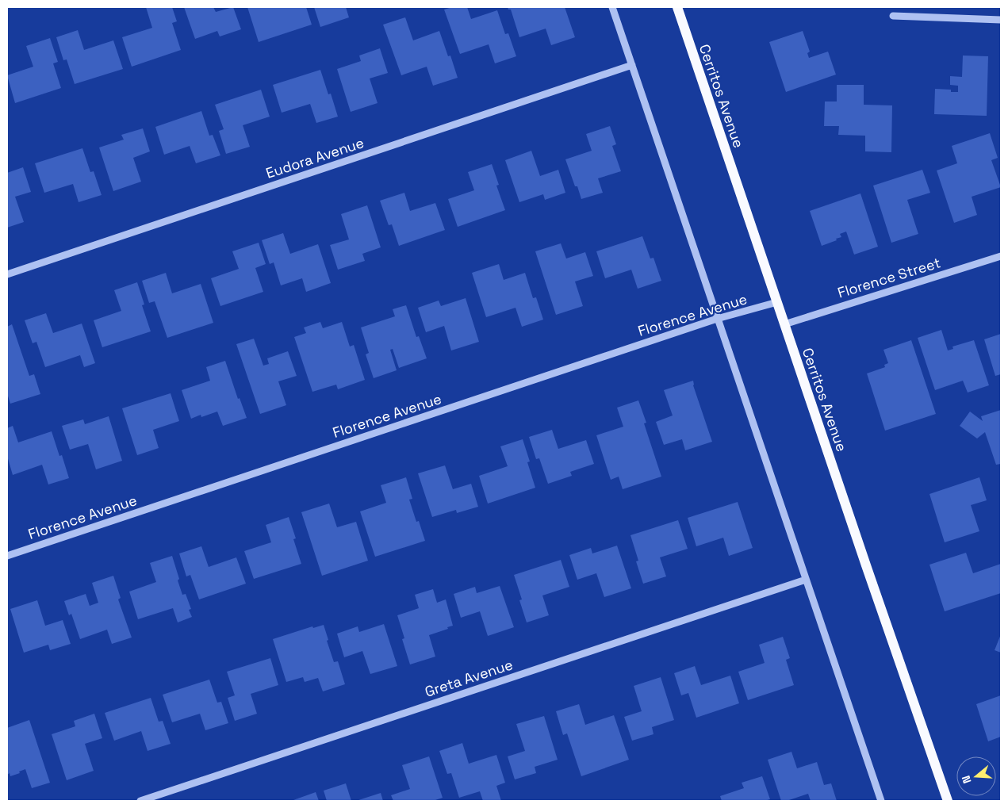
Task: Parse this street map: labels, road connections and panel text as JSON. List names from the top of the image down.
{
  "streets": {
    "main road": ["Cerritos Avenue"],
    "street": [
      "Eudora Avenue",
      "Florence Street",
      "Florence Avenue",
      "Greta Avenue"
    ]
  },
  "crossings": [
    ["Cerritos Avenue", "Florence Street"],
    ["Cerritos Avenue", "Florence Avenue"]
  ],
  "north": "left"
}
